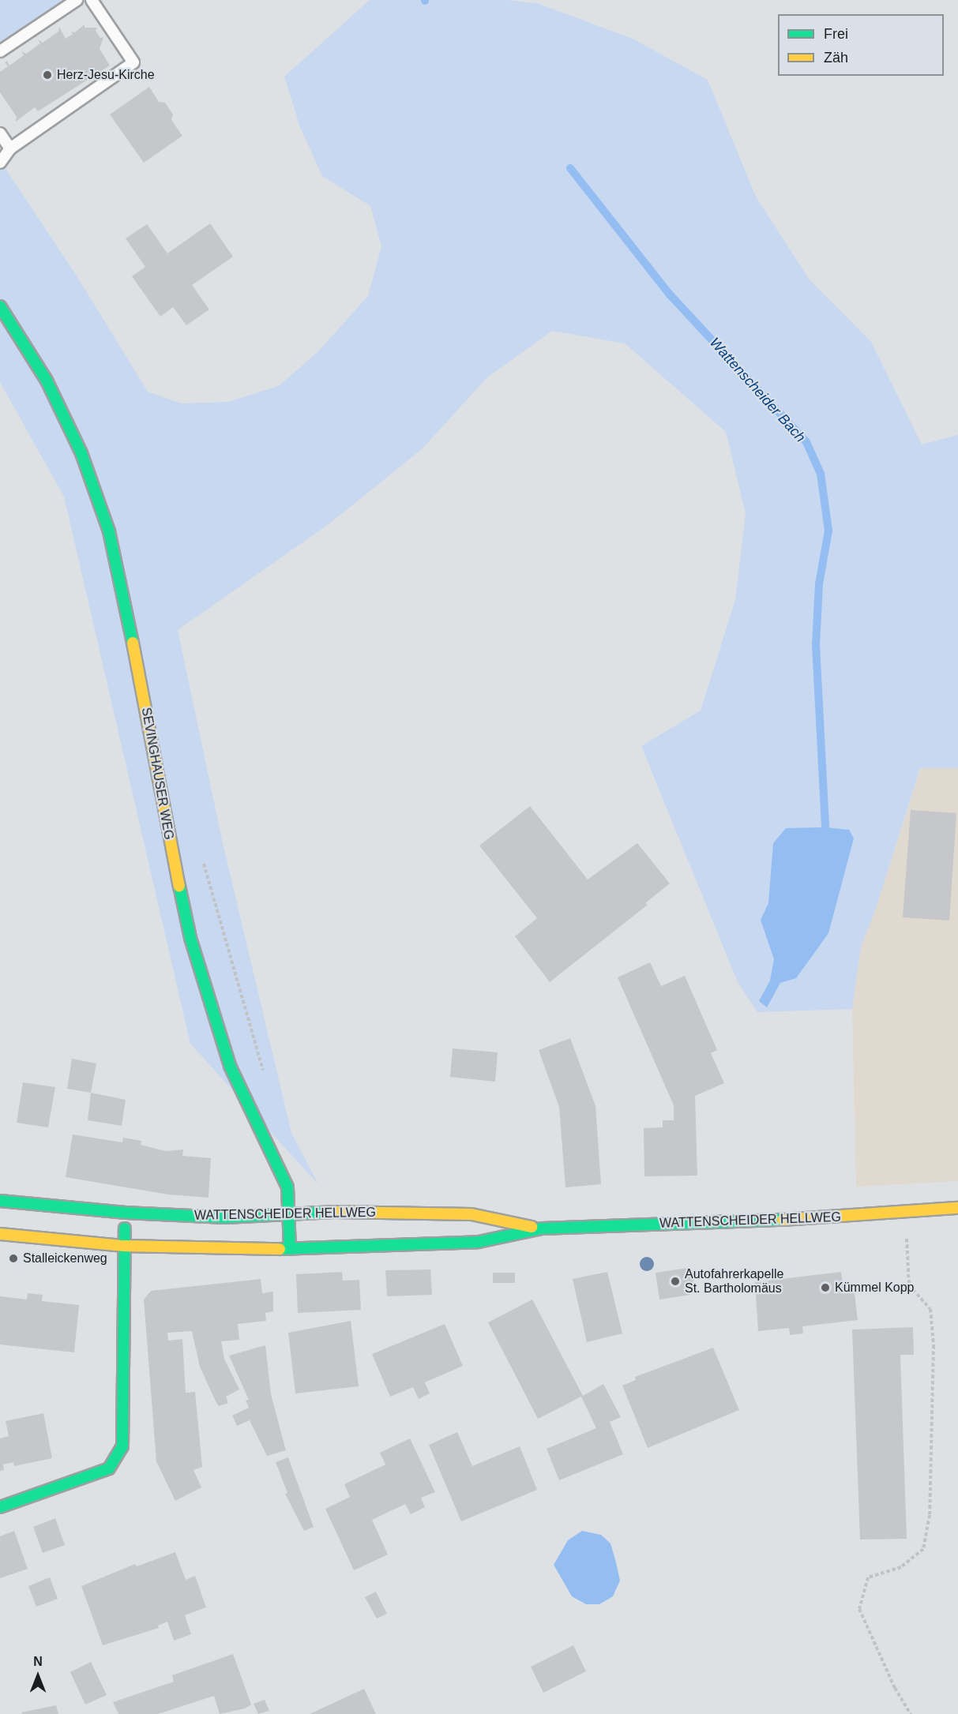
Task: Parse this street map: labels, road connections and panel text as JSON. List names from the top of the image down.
{
  "streets": {
    "main road": ["SEVINGHAUSER WEG", "WATTENSCHEIDER HELLWEG"]
  },
  "crossings": [
    ["SEVINGHAUSER WEG", "WATTENSCHEIDER HELLWEG"]
  ],
  "water": ["Wattenscheider Bach"],
  "places": [
    "Herz-Jesu-Kirche",
    "Stalleickenweg",
    "Autofahrerkapelle St. Bartholomäus",
    "Kümmel Kopp"
  ],
  "legend": ["Frei", "Zäh"],
  "north": "top"
}
